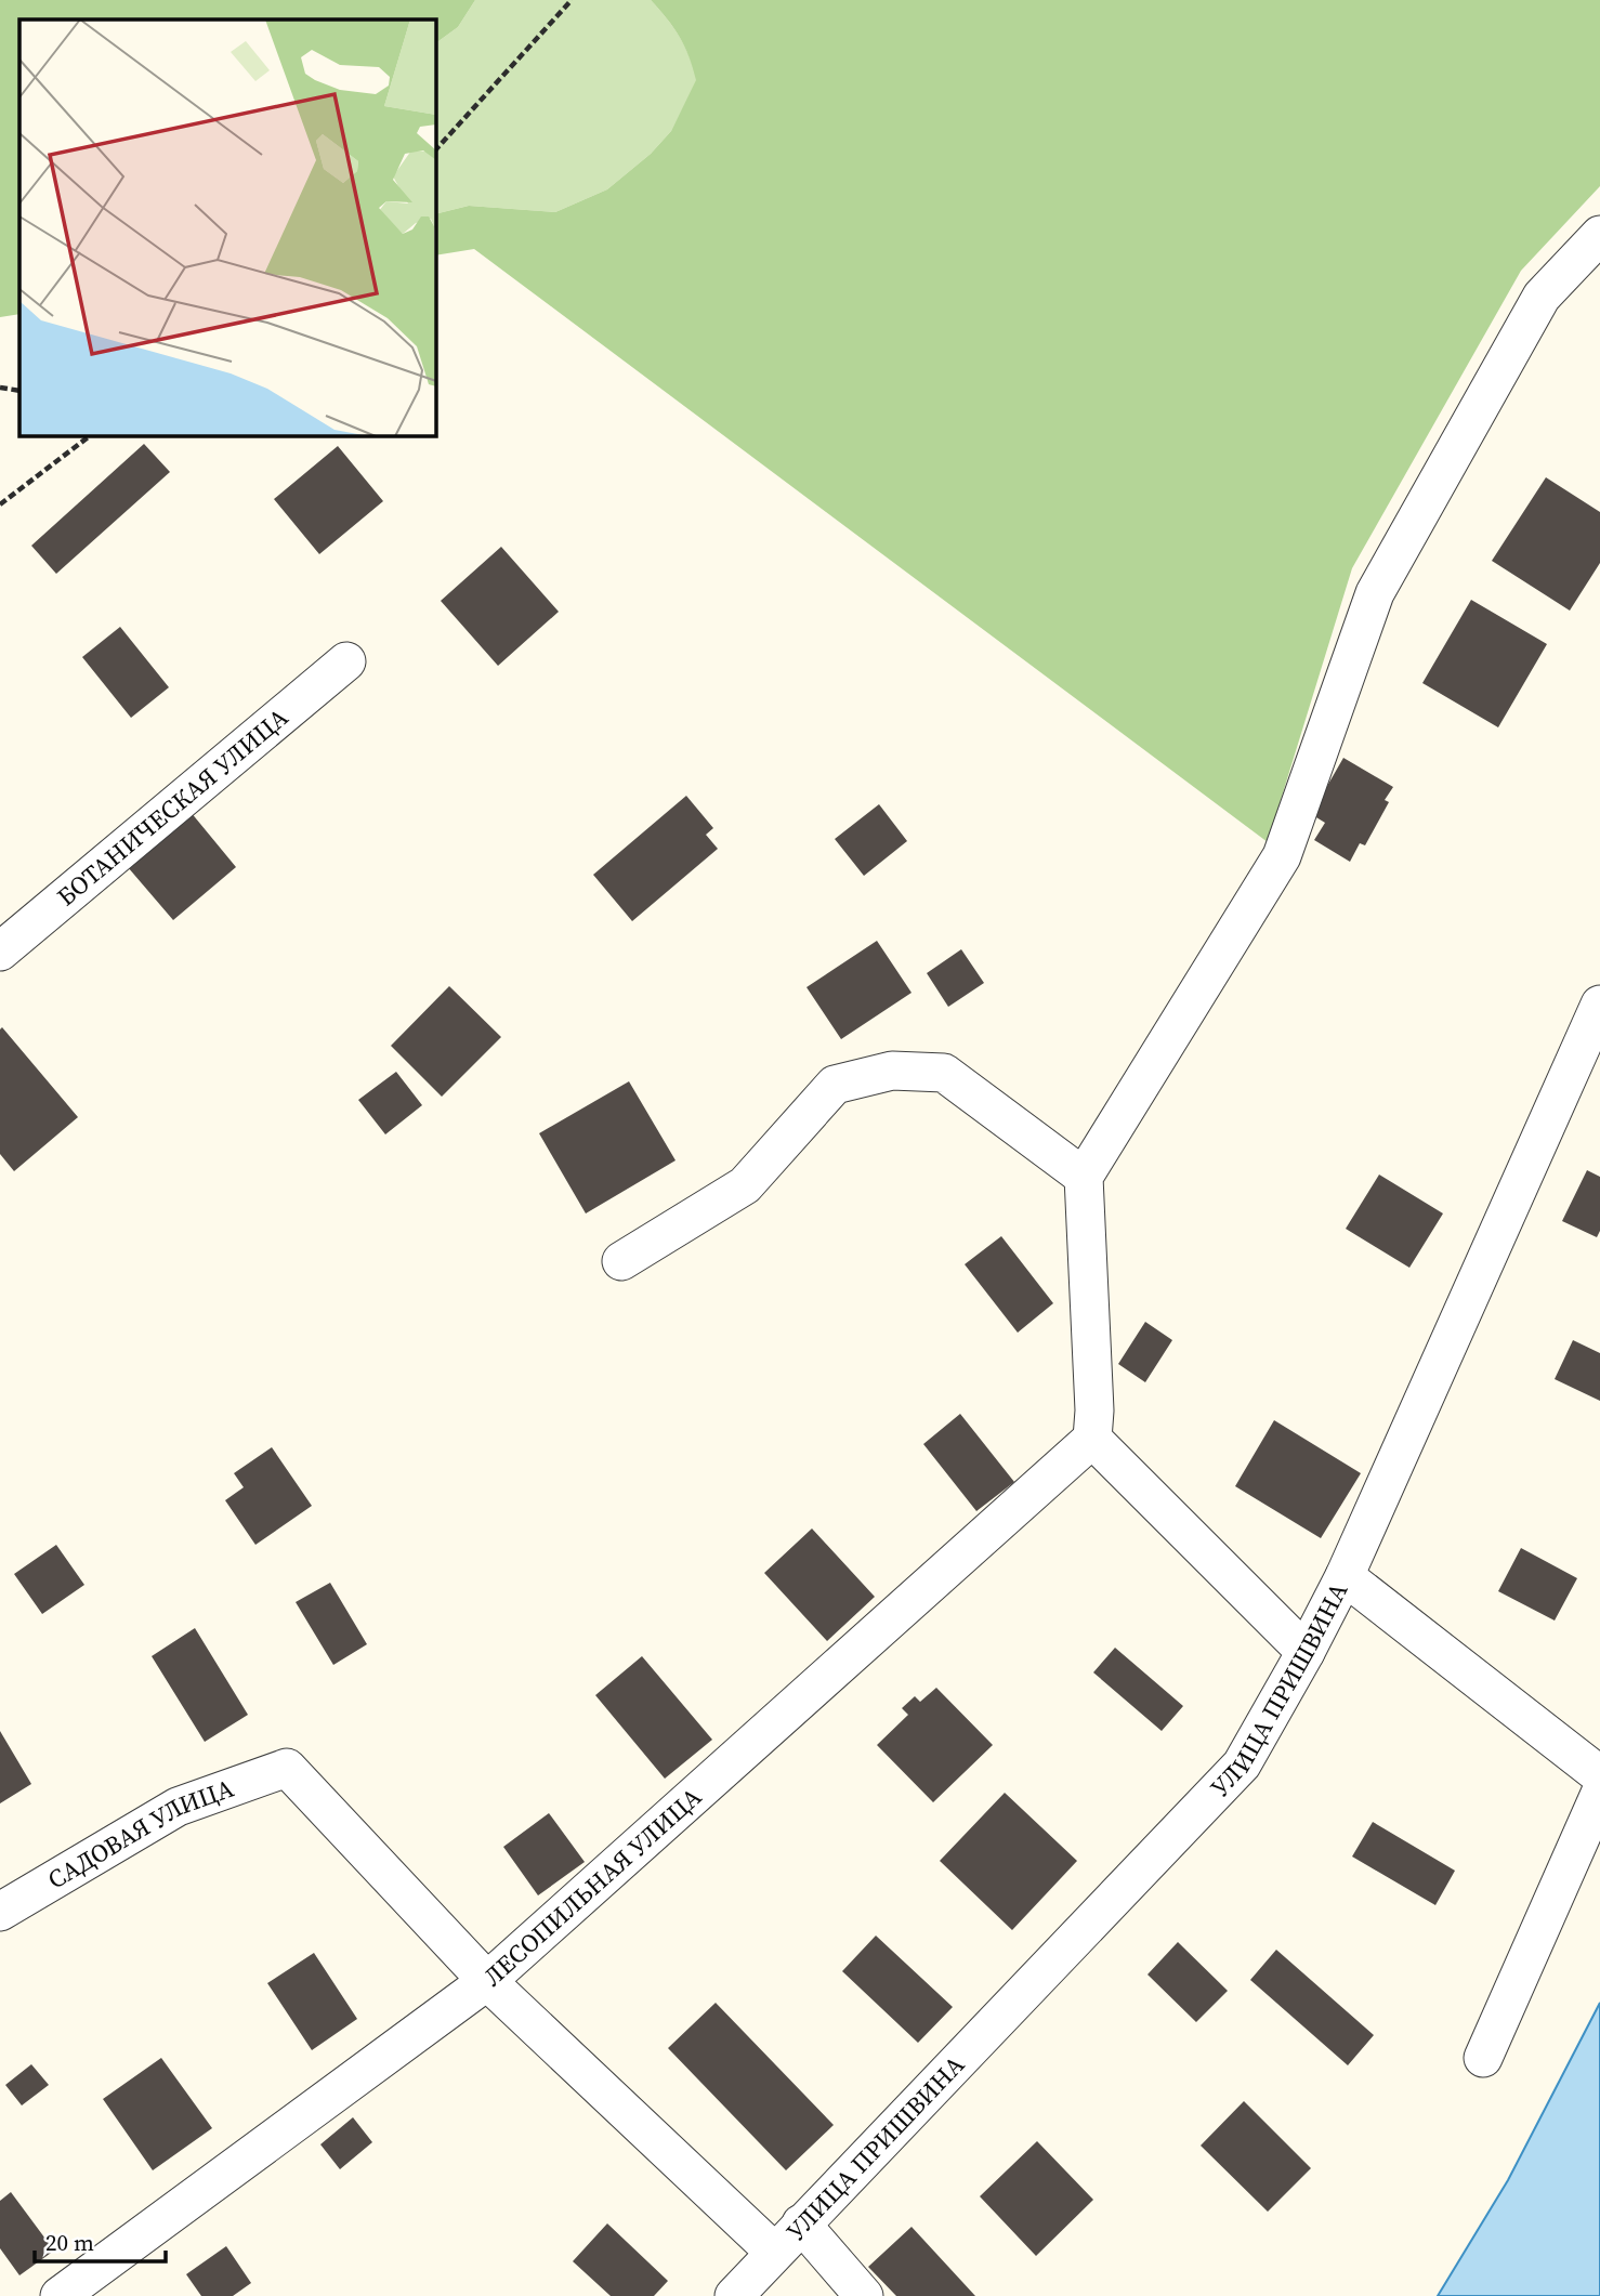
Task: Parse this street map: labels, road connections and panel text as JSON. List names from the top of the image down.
{
  "streets": {
    "street": [
      "БОТАНИЧЕСКАЯ УЛИЦА",
      "УЛИЦА ПРИШВИНА",
      "САДОВАЯ УЛИЦА",
      "ЛЕСОПИЛЬНАЯ УЛИЦА"
    ]
  },
  "crossings": [
    ["САДОВАЯ УЛИЦА", "ЛЕСОПИЛЬНАЯ УЛИЦА"]
  ],
  "scale_bar": "20 m"
}
